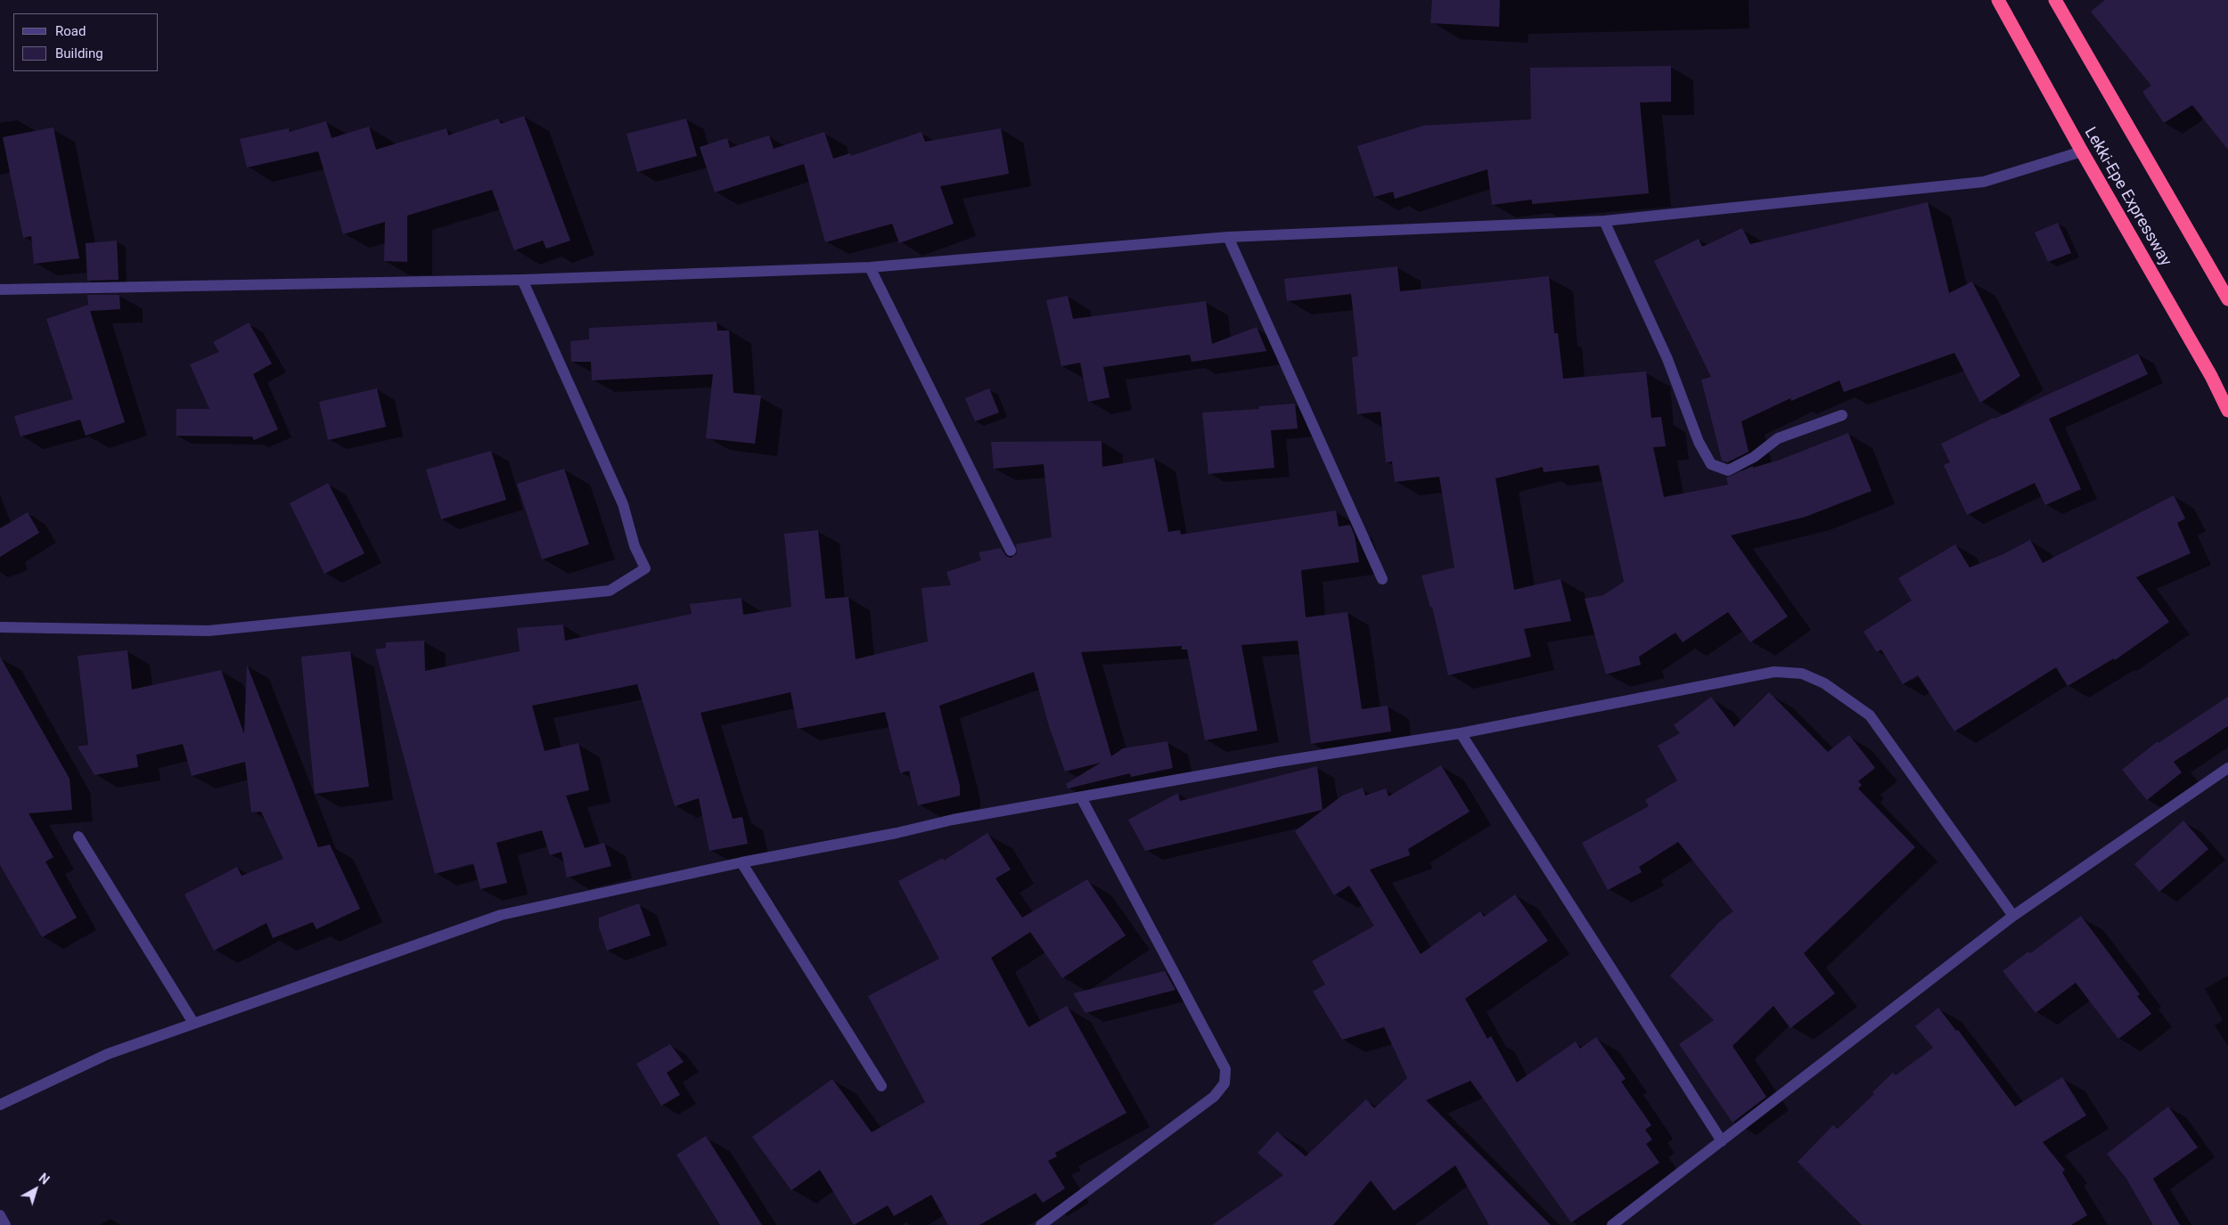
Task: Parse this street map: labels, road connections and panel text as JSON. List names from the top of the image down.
{
  "streets": {
    "highway": ["Lekki-Epe Expressway"]
  },
  "legend": ["Road", "Building"],
  "north": "top right"
}
